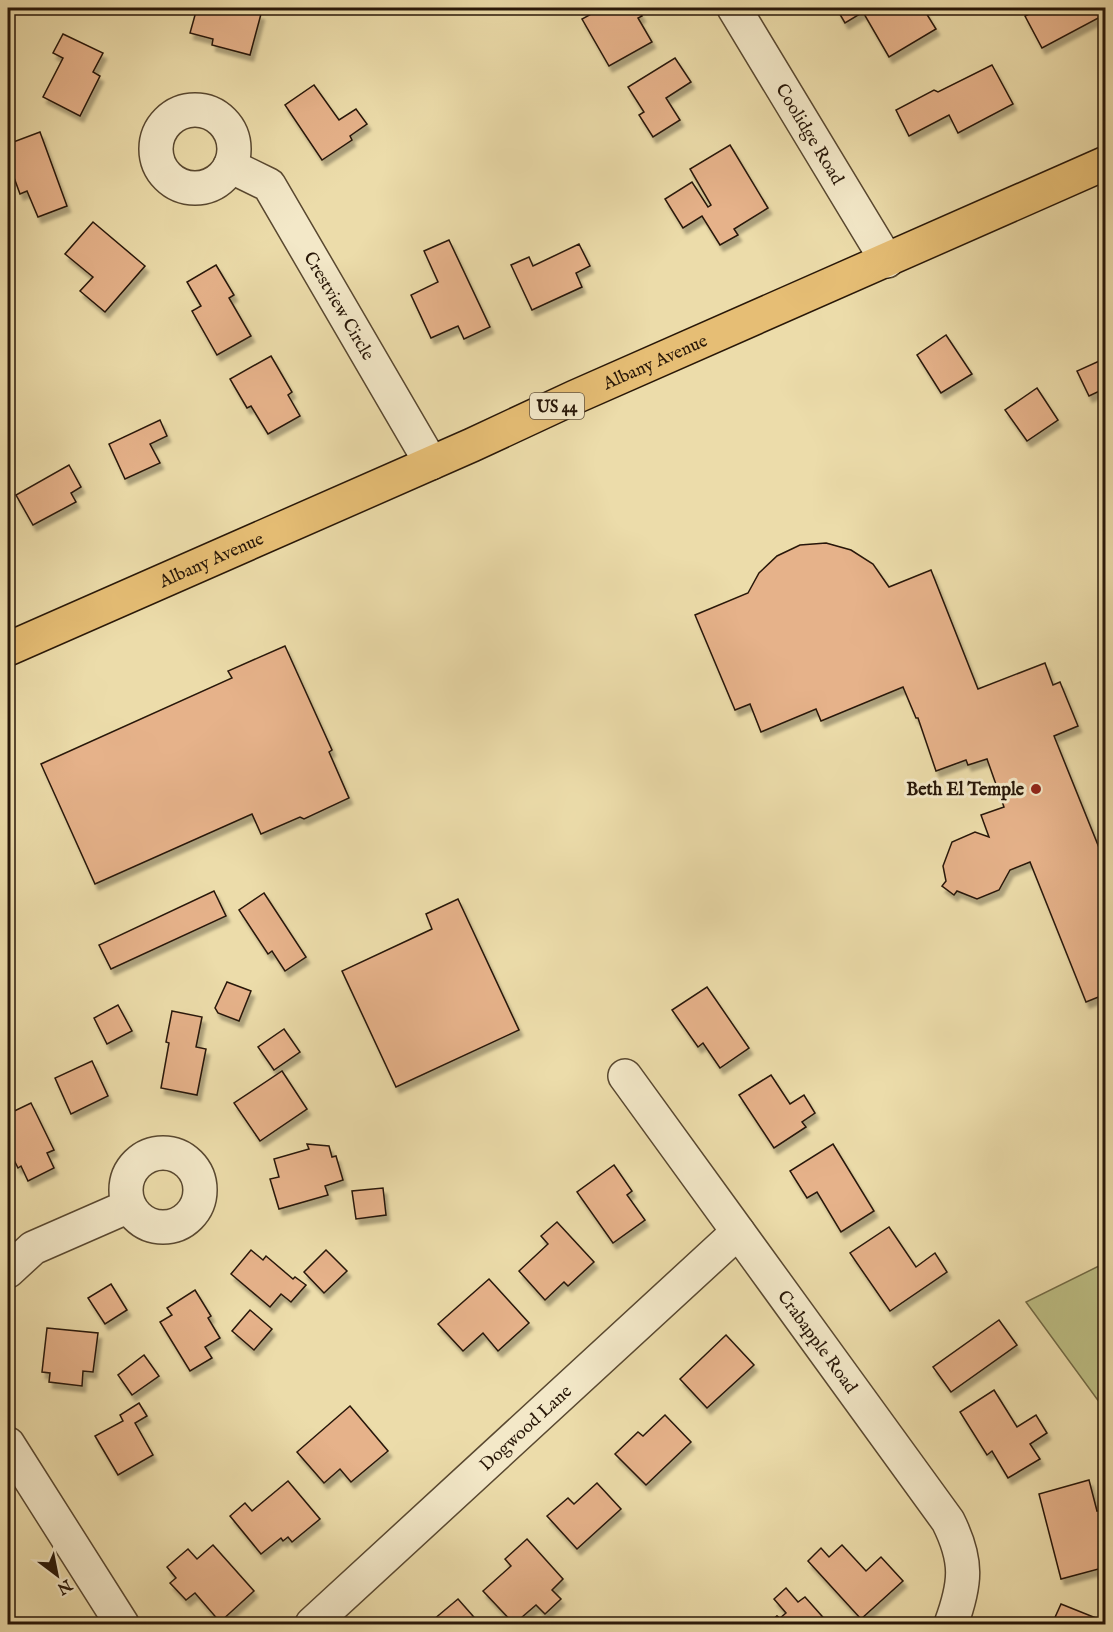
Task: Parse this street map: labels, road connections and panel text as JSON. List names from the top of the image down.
{
  "streets": {
    "highway": ["Albany Avenue", "US 44"],
    "street": [
      "Coolidge Road",
      "Crestview Circle",
      "Crabapple Road",
      "Dogwood Lane"
    ]
  },
  "crossings": [
    ["Coolidge Road", "Albany Avenue"],
    ["Crestview Circle", "Albany Avenue"],
    ["Crabapple Road", "Dogwood Lane"]
  ],
  "places": ["Beth El Temple"],
  "north": "bottom right"
}
